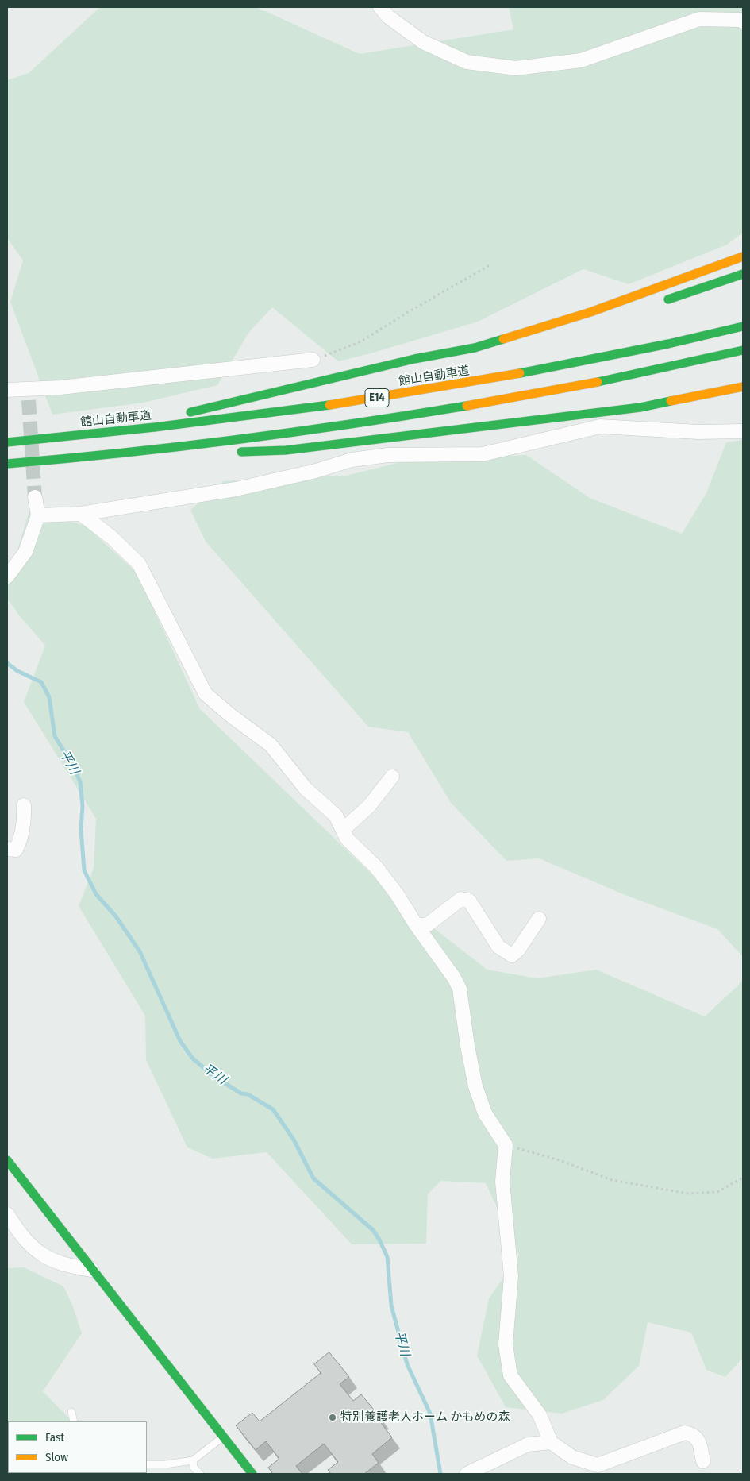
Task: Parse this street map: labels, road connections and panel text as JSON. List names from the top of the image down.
{
  "streets": {
    "main road": ["館山自動車道", "E14"]
  },
  "water": ["平川"],
  "places": ["特別養護老人ホーム かもめの森"],
  "legend": ["Fast", "Slow"]
}
